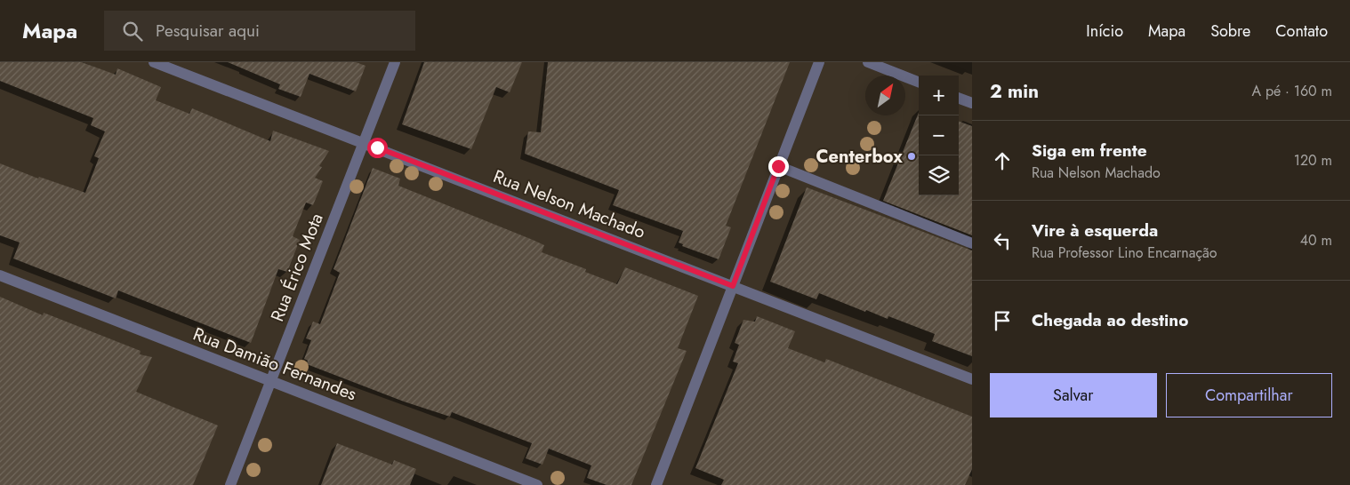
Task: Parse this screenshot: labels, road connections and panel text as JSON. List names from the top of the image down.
{
  "streets": {
    "street": ["Rua Nelson Machado", "Rua Érico Mota", "Rua Damião Fernandes"]
  },
  "crossings": [
    ["Rua Nelson Machado", "Rua Érico Mota"],
    ["Rua Érico Mota", "Rua Damião Fernandes"]
  ],
  "places": ["Centerbox"],
  "north": "top right",
  "page": {
    "header": "Mapa",
    "search": "Pesquisar aqui",
    "nav": [
      "Início",
      "Mapa",
      "Sobre",
      "Contato"
    ],
    "heading": ["2 min", "A pé · 160 m"],
    "map_buttons": ["+", "−"],
    "list": [
      ["Siga em frente", "Rua Nelson Machado", "120 m"],
      ["Vire à esquerda", "Rua Professor Lino Encarnação", "40 m"],
      "Chegada ao destino"
    ],
    "buttons": ["Salvar", "Compartilhar"]
  }
}
